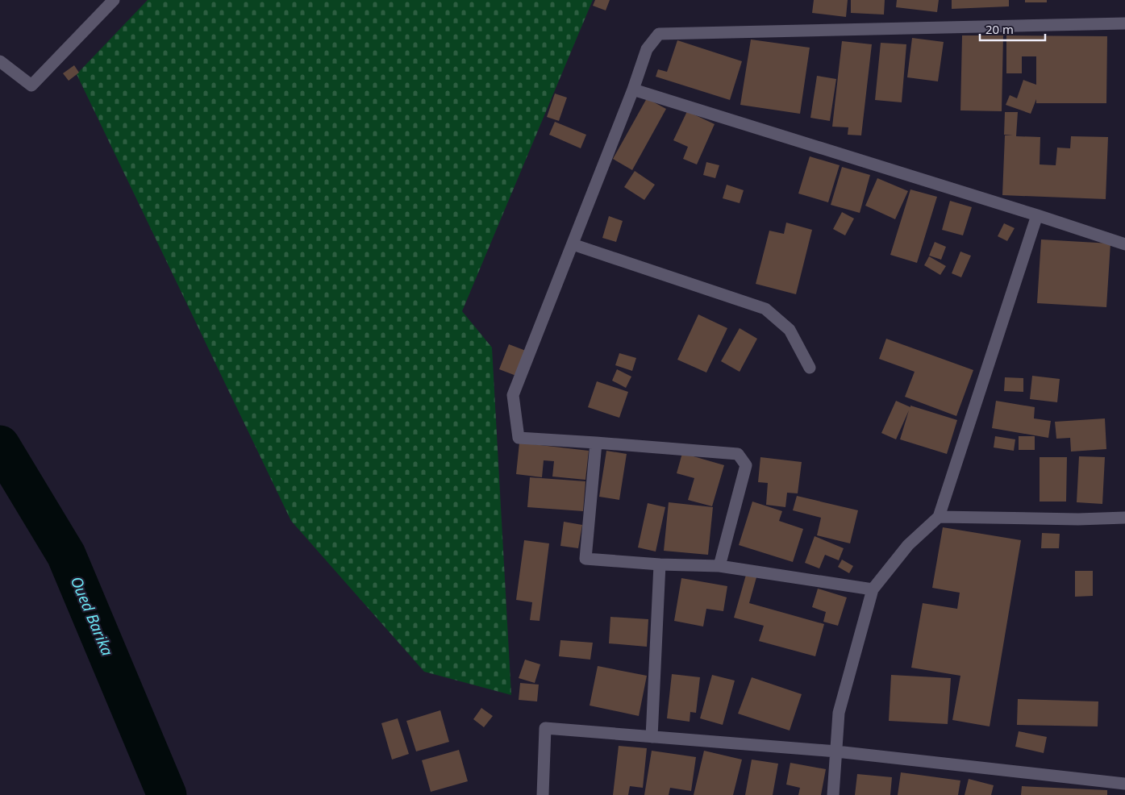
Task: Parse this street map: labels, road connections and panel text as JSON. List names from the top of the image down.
{
  "water": ["Oued Barika"],
  "scale_bar": "20 m"
}
